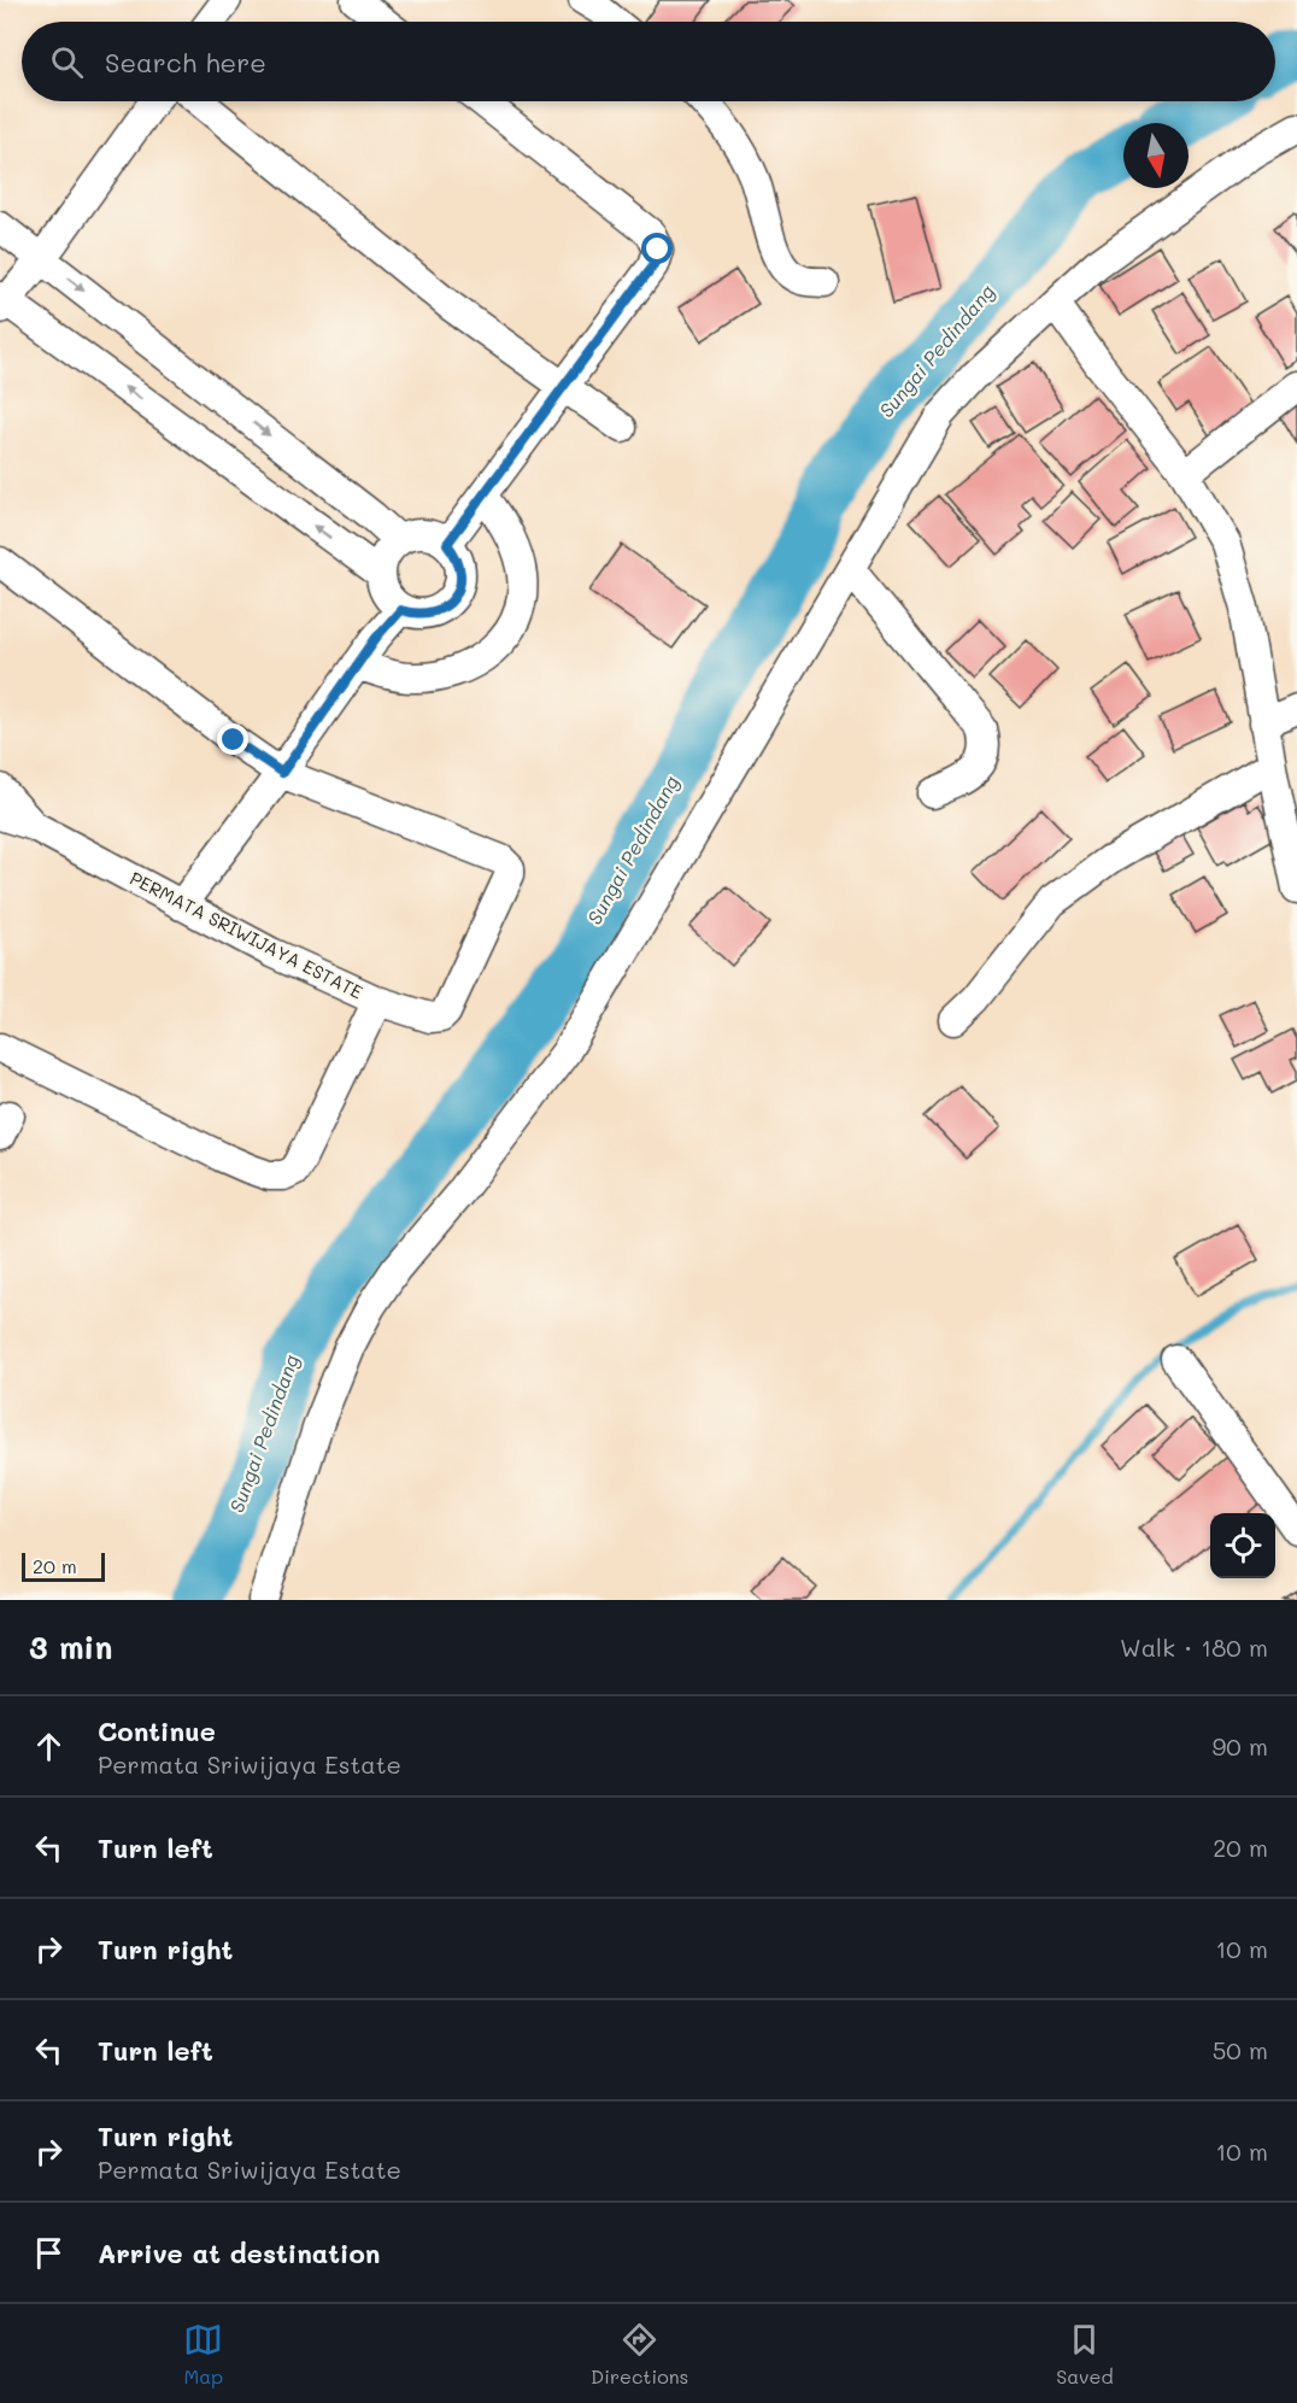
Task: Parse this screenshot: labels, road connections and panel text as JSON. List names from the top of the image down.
{
  "streets": {
    "street": ["PERMATA SRIWIJAYA ESTATE"]
  },
  "water": ["Sungai Pedindang"],
  "scale_bar": "20 m",
  "north": "bottom",
  "page": {
    "search": "Search here",
    "scale": "20 m",
    "heading": ["3 min", "Walk · 180 m"],
    "list": [
      ["Continue", "Permata Sriwijaya Estate", "90 m"],
      ["Turn left", "20 m"],
      ["Turn right", "10 m"],
      ["Turn left", "50 m"],
      ["Turn right", "Permata Sriwijaya Estate", "10 m"],
      "Arrive at destination"
    ],
    "nav": ["Map", "Directions", "Saved"]
  }
}
